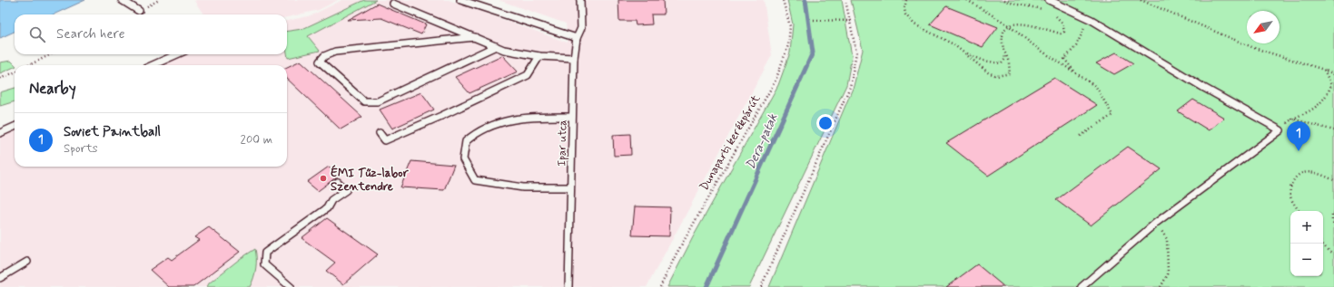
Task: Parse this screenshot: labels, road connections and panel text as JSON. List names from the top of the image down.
{
  "streets": {
    "lane": ["Ipar utca"],
    "path": ["Dunaparti kerékpárút"]
  },
  "water": ["Dera-patak"],
  "places": ["ÉMI Tűz-labor Szentendre"],
  "north": "bottom left",
  "page": {
    "search": "Search here",
    "heading": "Nearby",
    "list": [
      {
        "mark": "1",
        "name": "Soviet Paintball",
        "note": "Sports",
        "value": "200 m"
      }
    ],
    "pins": "1",
    "map_buttons": ["+", "−"]
  }
}
